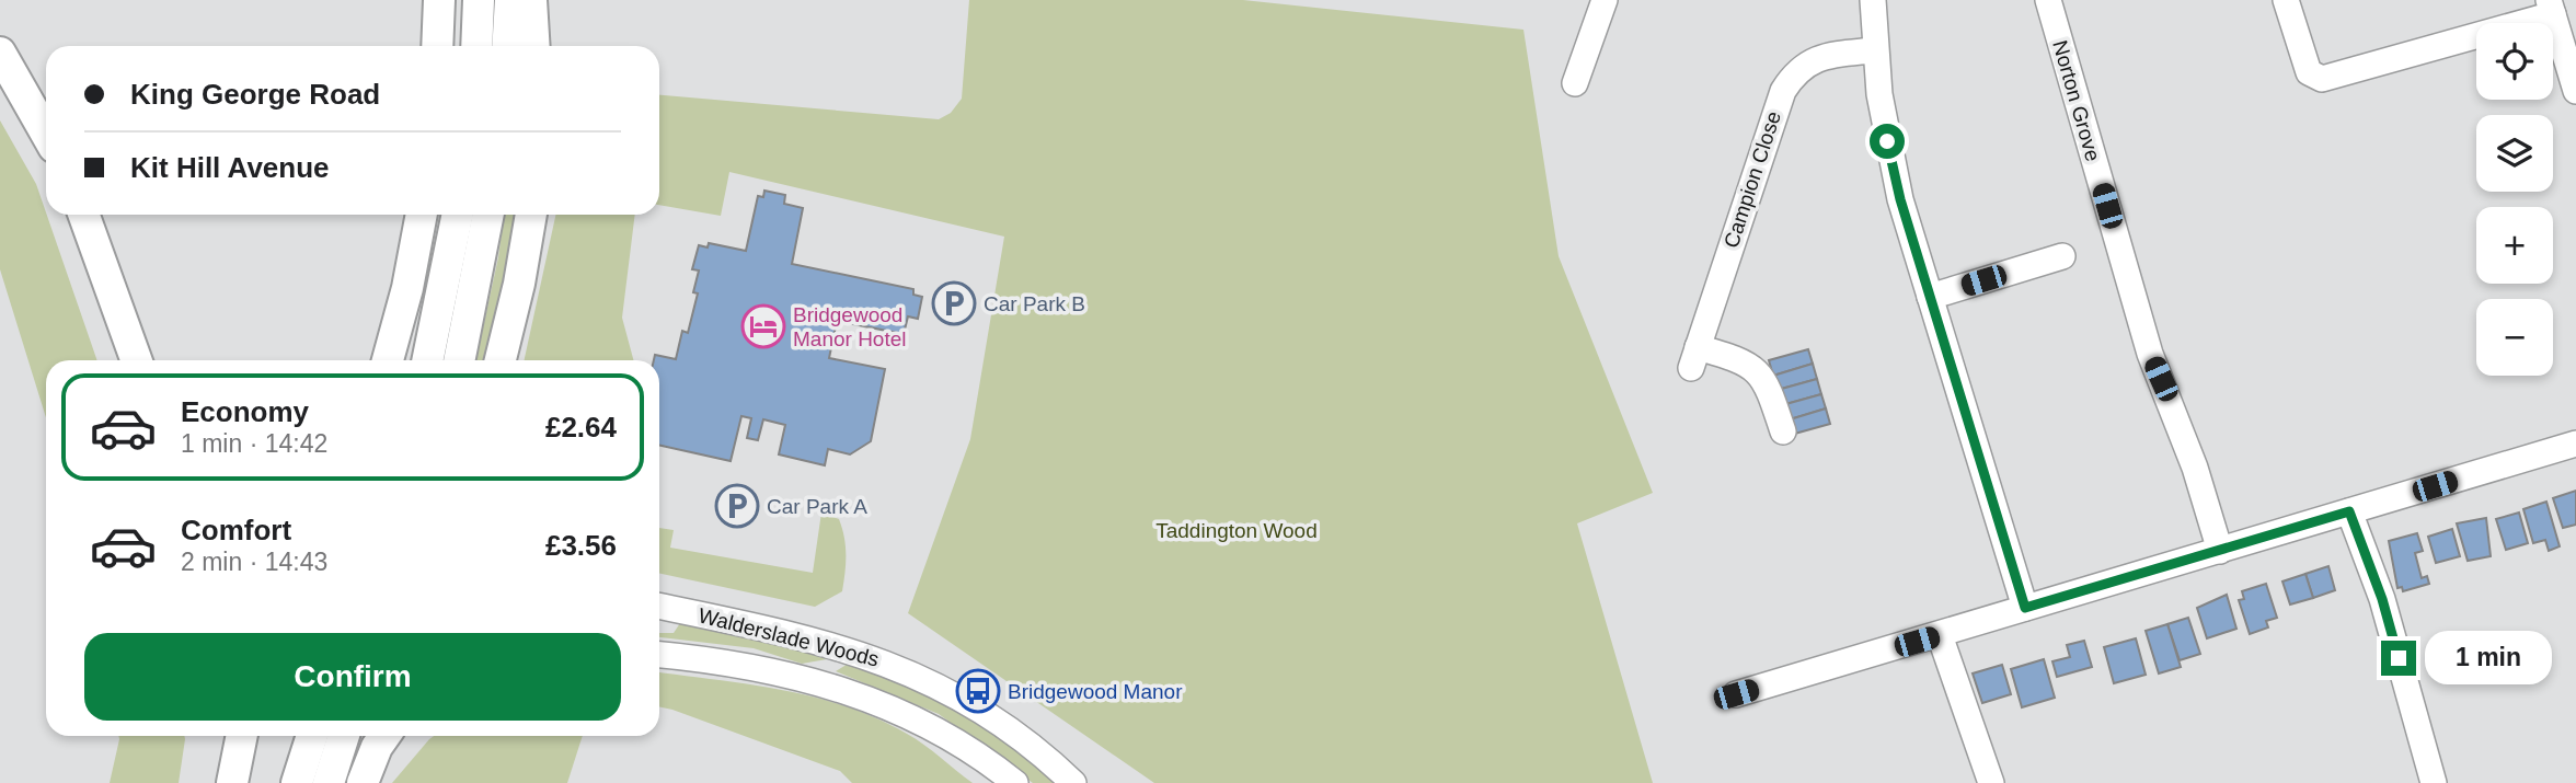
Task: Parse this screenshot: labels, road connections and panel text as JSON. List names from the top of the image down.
{
  "streets": {
    "street": ["Norton Grove", "Campion Close", "Walderslade Woods"]
  },
  "parks": ["Taddington Wood"],
  "places": {
    "parking": ["Car Park B", "Car Park A"],
    "hotel": ["Bridgewood Manor Hotel"],
    "bus stop": ["Bridgewood Manor"]
  },
  "page": {
    "map_buttons": ["+", "−"],
    "banner": ["King George Road", "Kit Hill Avenue"],
    "list": [
      {
        "name": "Economy",
        "note": "1 min · 14:42",
        "value": "£2.64"
      },
      {
        "name": "Comfort",
        "note": "2 min · 14:43",
        "value": "£3.56"
      }
    ],
    "buttons": "Confirm",
    "bubble": "1 min"
  }
}
